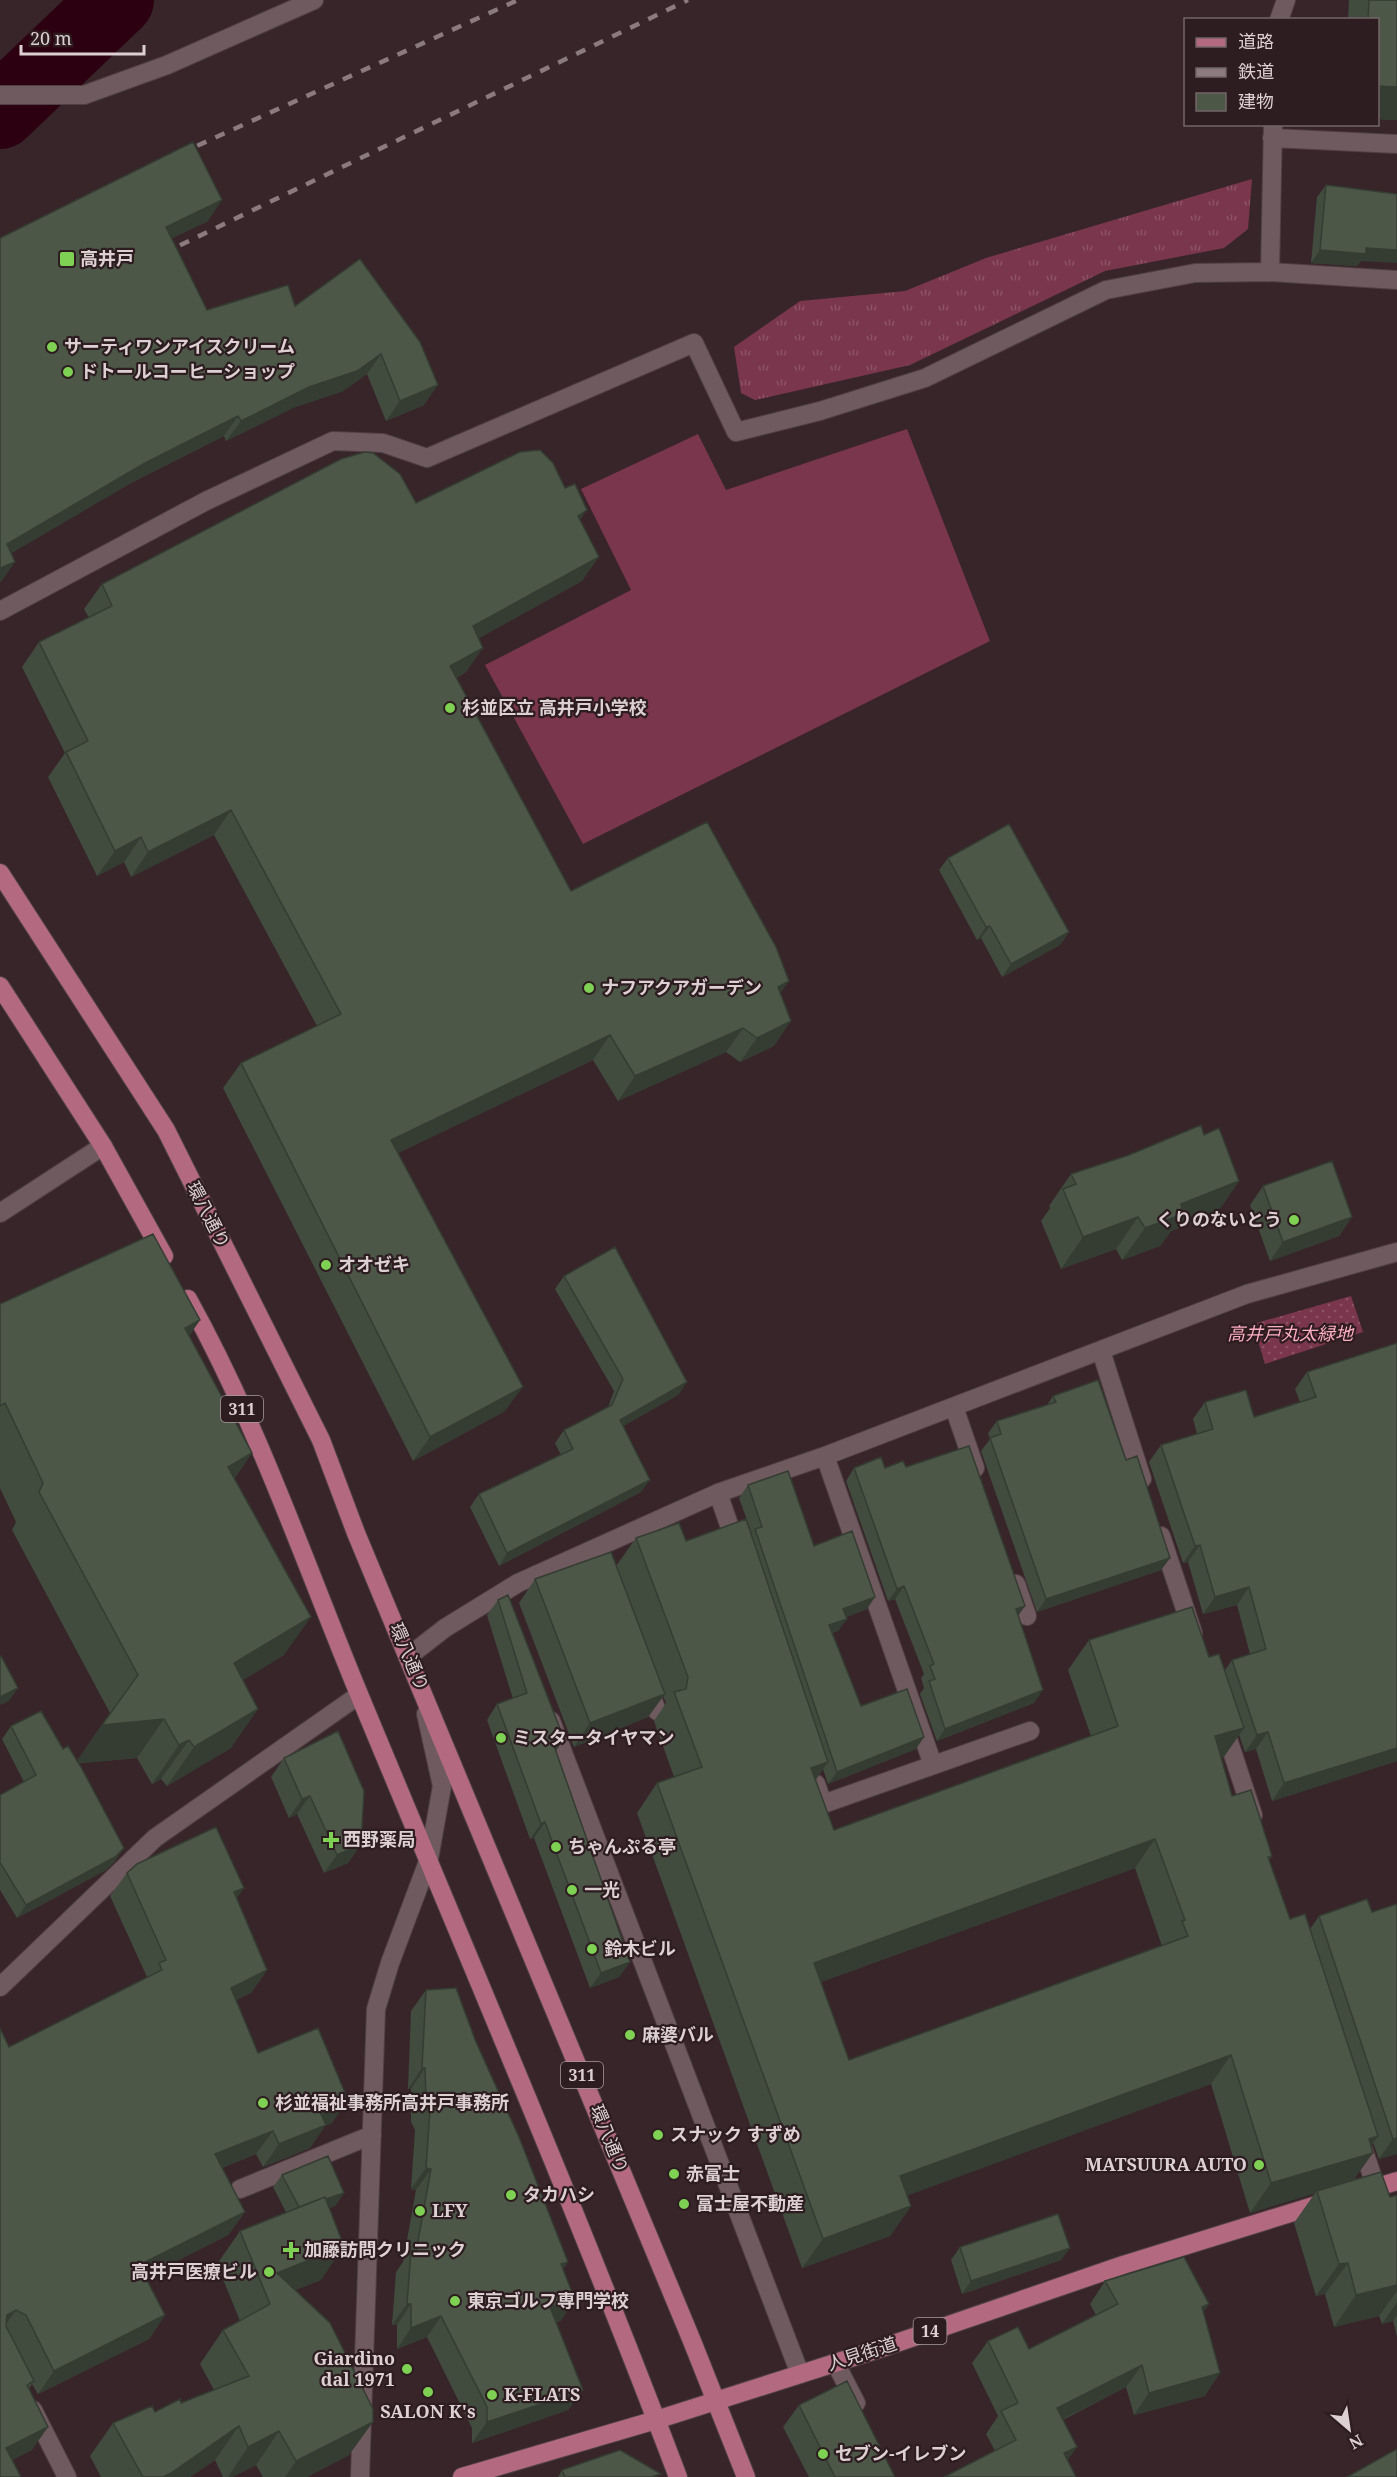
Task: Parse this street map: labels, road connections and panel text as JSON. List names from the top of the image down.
{
  "streets": {
    "main road": [
      "環八通り",
      "311",
      "14",
      "人見街道"
    ]
  },
  "crossings": [
    ["環八通り", "人見街道"],
    ["311", "人見街道"]
  ],
  "parks": ["高井戸丸太緑地"],
  "places": {
    "transit": ["高井戸"],
    "other": [
      "サーティワンアイスクリーム",
      "ドトールコーヒーショップ",
      "杉並区立 高井戸小学校",
      "ナフアクアガーデン",
      "くりのないとう",
      "オオゼキ",
      "ミスタータイヤマン",
      "ちゃんぷる亭",
      "一光",
      "鈴木ビル",
      "麻婆バル",
      "杉並福祉事務所高井戸事務所",
      "スナック すずめ",
      "MATSUURA AUTO",
      "赤富士",
      "タカハシ",
      "富士屋不動産",
      "LFY",
      "高井戸医療ビル",
      "東京ゴルフ専門学校",
      "Giardino dal 1971",
      "SALON K's",
      "K-FLATS",
      "セブン-イレブン"
    ],
    "health": ["西野薬局", "加藤訪問クリニック"]
  },
  "legend": ["道路", "鉄道", "建物"],
  "scale_bar": "20 m",
  "north": "bottom right"
}
